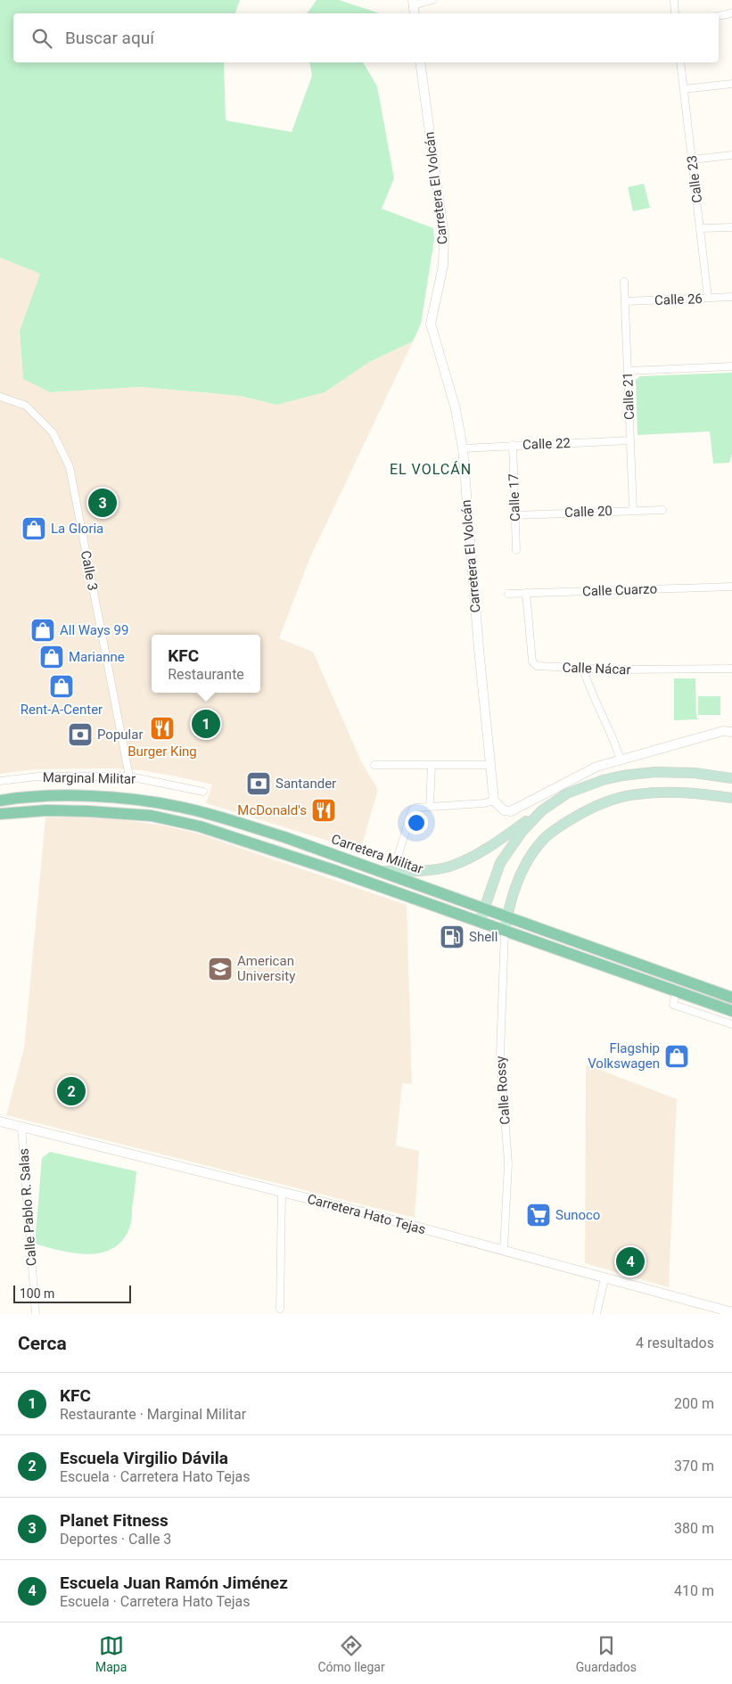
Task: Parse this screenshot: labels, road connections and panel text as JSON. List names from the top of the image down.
{
  "streets": {
    "main road": ["Carretera Militar"],
    "street": [
      "Calle 23",
      "Carretera El Volcán",
      "Calle 26",
      "Calle 21",
      "Calle 22",
      "Calle 17",
      "Calle 20",
      "Calle 3",
      "Calle Cuarzo",
      "Calle Nácar",
      "Marginal Militar",
      "Calle Rossy",
      "Calle Pablo R. Salas",
      "Carretera Hato Tejas"
    ]
  },
  "crossings": [
    ["Calle 23", "Calle 26"],
    ["Carretera El Volcán", "Calle 22"],
    ["Calle 26", "Calle 21"],
    ["Calle 21", "Calle 22"],
    ["Calle 21", "Calle 20"],
    ["Calle 22", "Calle 17"],
    ["Calle 17", "Calle 20"],
    ["Calle 3", "Marginal Militar"],
    ["Calle Cuarzo", "Calle Nácar"],
    ["Calle Rossy", "Carretera Hato Tejas"],
    ["Calle Pablo R. Salas", "Carretera Hato Tejas"]
  ],
  "districts": ["EL VOLCÁN"],
  "places": {
    "shop": [
      "La Gloria",
      "All Ways 99",
      "Marianne",
      "Rent-A-Center",
      "Flagship Volkswagen"
    ],
    "restaurant": ["Burger King", "McDonald's"],
    "bank": ["Popular", "Santander"],
    "fuel station": ["Shell"],
    "school or university": ["American University"],
    "supermarket": ["Sunoco"]
  },
  "scale_bar": "100 m",
  "page": {
    "search": "Buscar aquí",
    "pins": [
      "3",
      "1",
      "2",
      "4"
    ],
    "popup": ["KFC", "Restaurante"],
    "scale": "100 m",
    "heading": ["Cerca", "4 resultados"],
    "list": [
      {
        "mark": "1",
        "name": "KFC",
        "note": "Restaurante · Marginal Militar",
        "value": "200 m"
      },
      {
        "mark": "2",
        "name": "Escuela Virgilio Dávila",
        "note": "Escuela · Carretera Hato Tejas",
        "value": "370 m"
      },
      {
        "mark": "3",
        "name": "Planet Fitness",
        "note": "Deportes · Calle 3",
        "value": "380 m"
      },
      {
        "mark": "4",
        "name": "Escuela Juan Ramón Jiménez",
        "note": "Escuela · Carretera Hato Tejas",
        "value": "410 m"
      }
    ],
    "nav": ["Mapa", "Cómo llegar", "Guardados"]
  }
}
